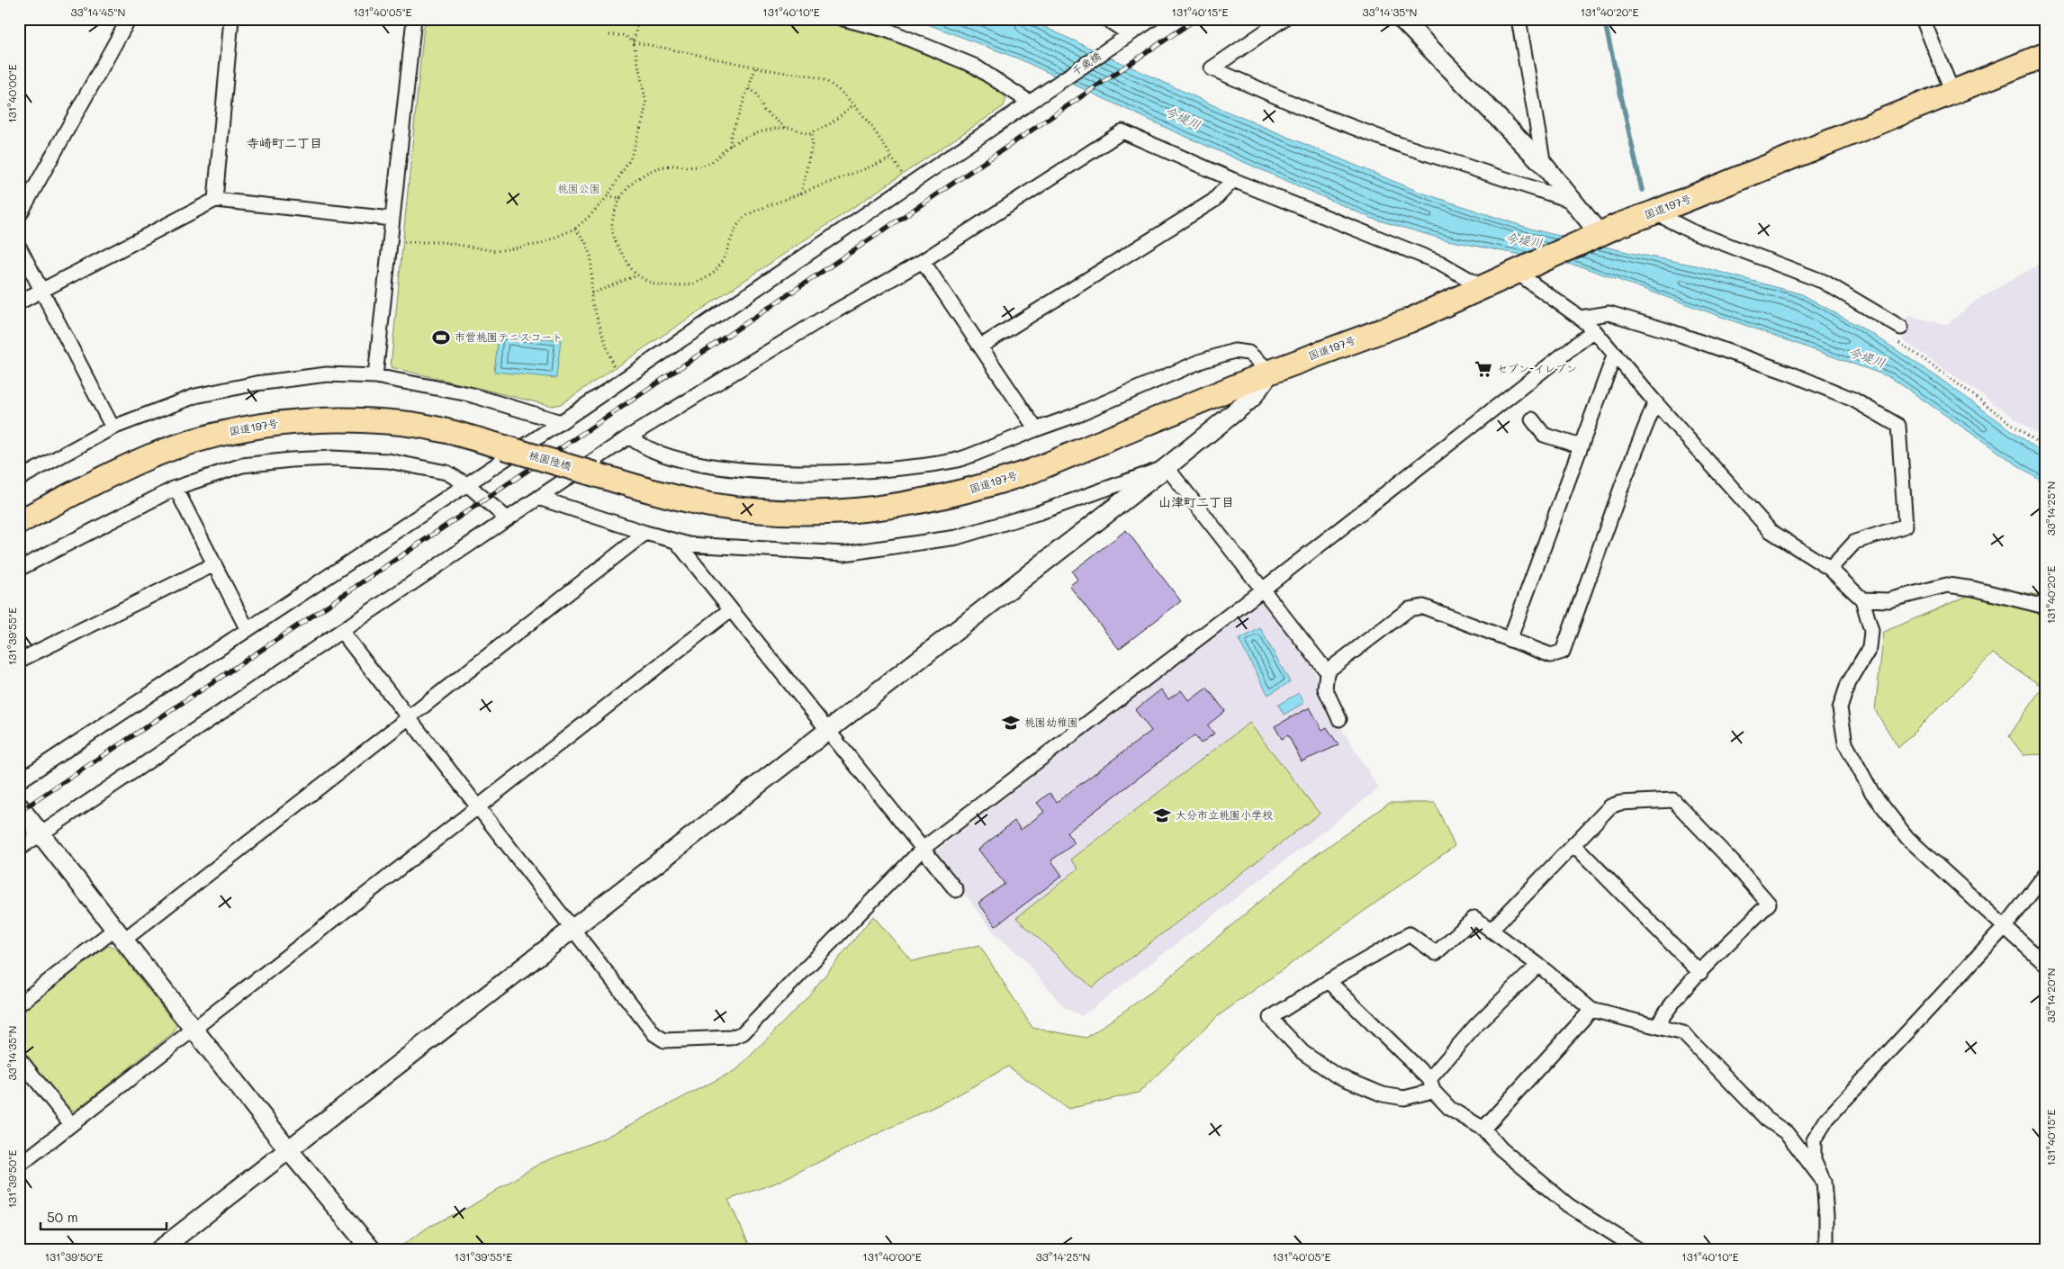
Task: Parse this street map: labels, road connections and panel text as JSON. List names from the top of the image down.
{
  "streets": {
    "highway": ["国道197号", "桃園陸橋"],
    "street": ["千歳橋"]
  },
  "crossings": [
    ["国道197号", "桃園陸橋"]
  ],
  "districts": ["寺崎町二丁目", "山津町二丁目"],
  "water": ["今堤川"],
  "parks": ["桃園公園"],
  "places": {
    "sports": ["市営桃園テニスコート"],
    "supermarket": ["セブン-イレブン"],
    "school or university": ["桃園幼稚園", "大分市立桃園小学校"]
  },
  "scale_bar": "50 m",
  "coordinates": [
    "33°14'45\"N",
    "131°40'05\"E",
    "131°40'10\"E",
    "131°40'15\"E",
    "33°14'35\"N",
    "131°40'20\"E",
    "131°40'00\"E",
    "33°14'25\"N",
    "131°39'55\"E",
    "33°14'20\"N",
    "131°39'50\"E"
  ]
}
